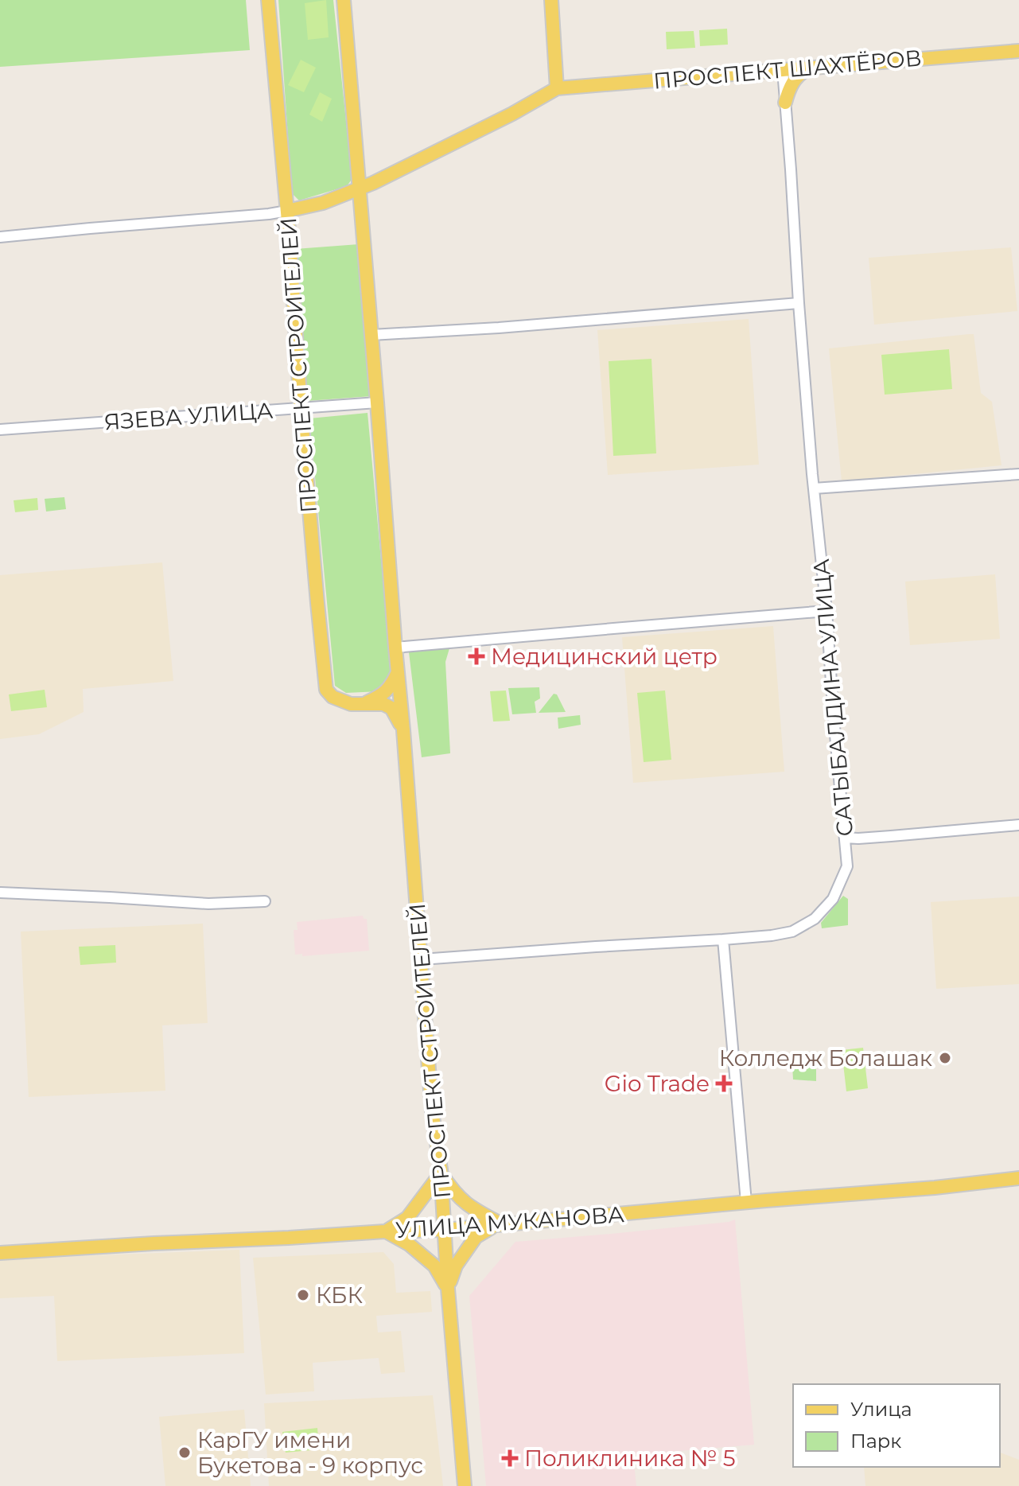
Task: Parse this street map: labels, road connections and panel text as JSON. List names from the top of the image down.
{
  "streets": {
    "main road": ["ПРОСПЕКТ ШАХТЁРОВ", "ПРОСПЕКТ СТРОИТЕЛЕЙ", "УЛИЦА МУКАНОВА"],
    "street": ["ЯЗЕВА УЛИЦА", "САТЫБАЛДИНА УЛИЦА"]
  },
  "crossings": [
    ["ПРОСПЕКТ ШАХТЁРОВ", "ПРОСПЕКТ СТРОИТЕЛЕЙ"],
    ["ПРОСПЕКТ ШАХТЁРОВ", "САТЫБАЛДИНА УЛИЦА"],
    ["ПРОСПЕКТ СТРОИТЕЛЕЙ", "ЯЗЕВА УЛИЦА"],
    ["ПРОСПЕКТ СТРОИТЕЛЕЙ", "САТЫБАЛДИНА УЛИЦА"],
    ["ПРОСПЕКТ СТРОИТЕЛЕЙ", "УЛИЦА МУКАНОВА"]
  ],
  "places": {
    "health": ["Медицинский цетр", "Gio Trade", "Поликлиника № 5"],
    "other": ["Колледж Болашак", "КБК", "КарГУ имени Букетова - 9 корпус"]
  },
  "legend": ["Улица", "Парк"]
}
